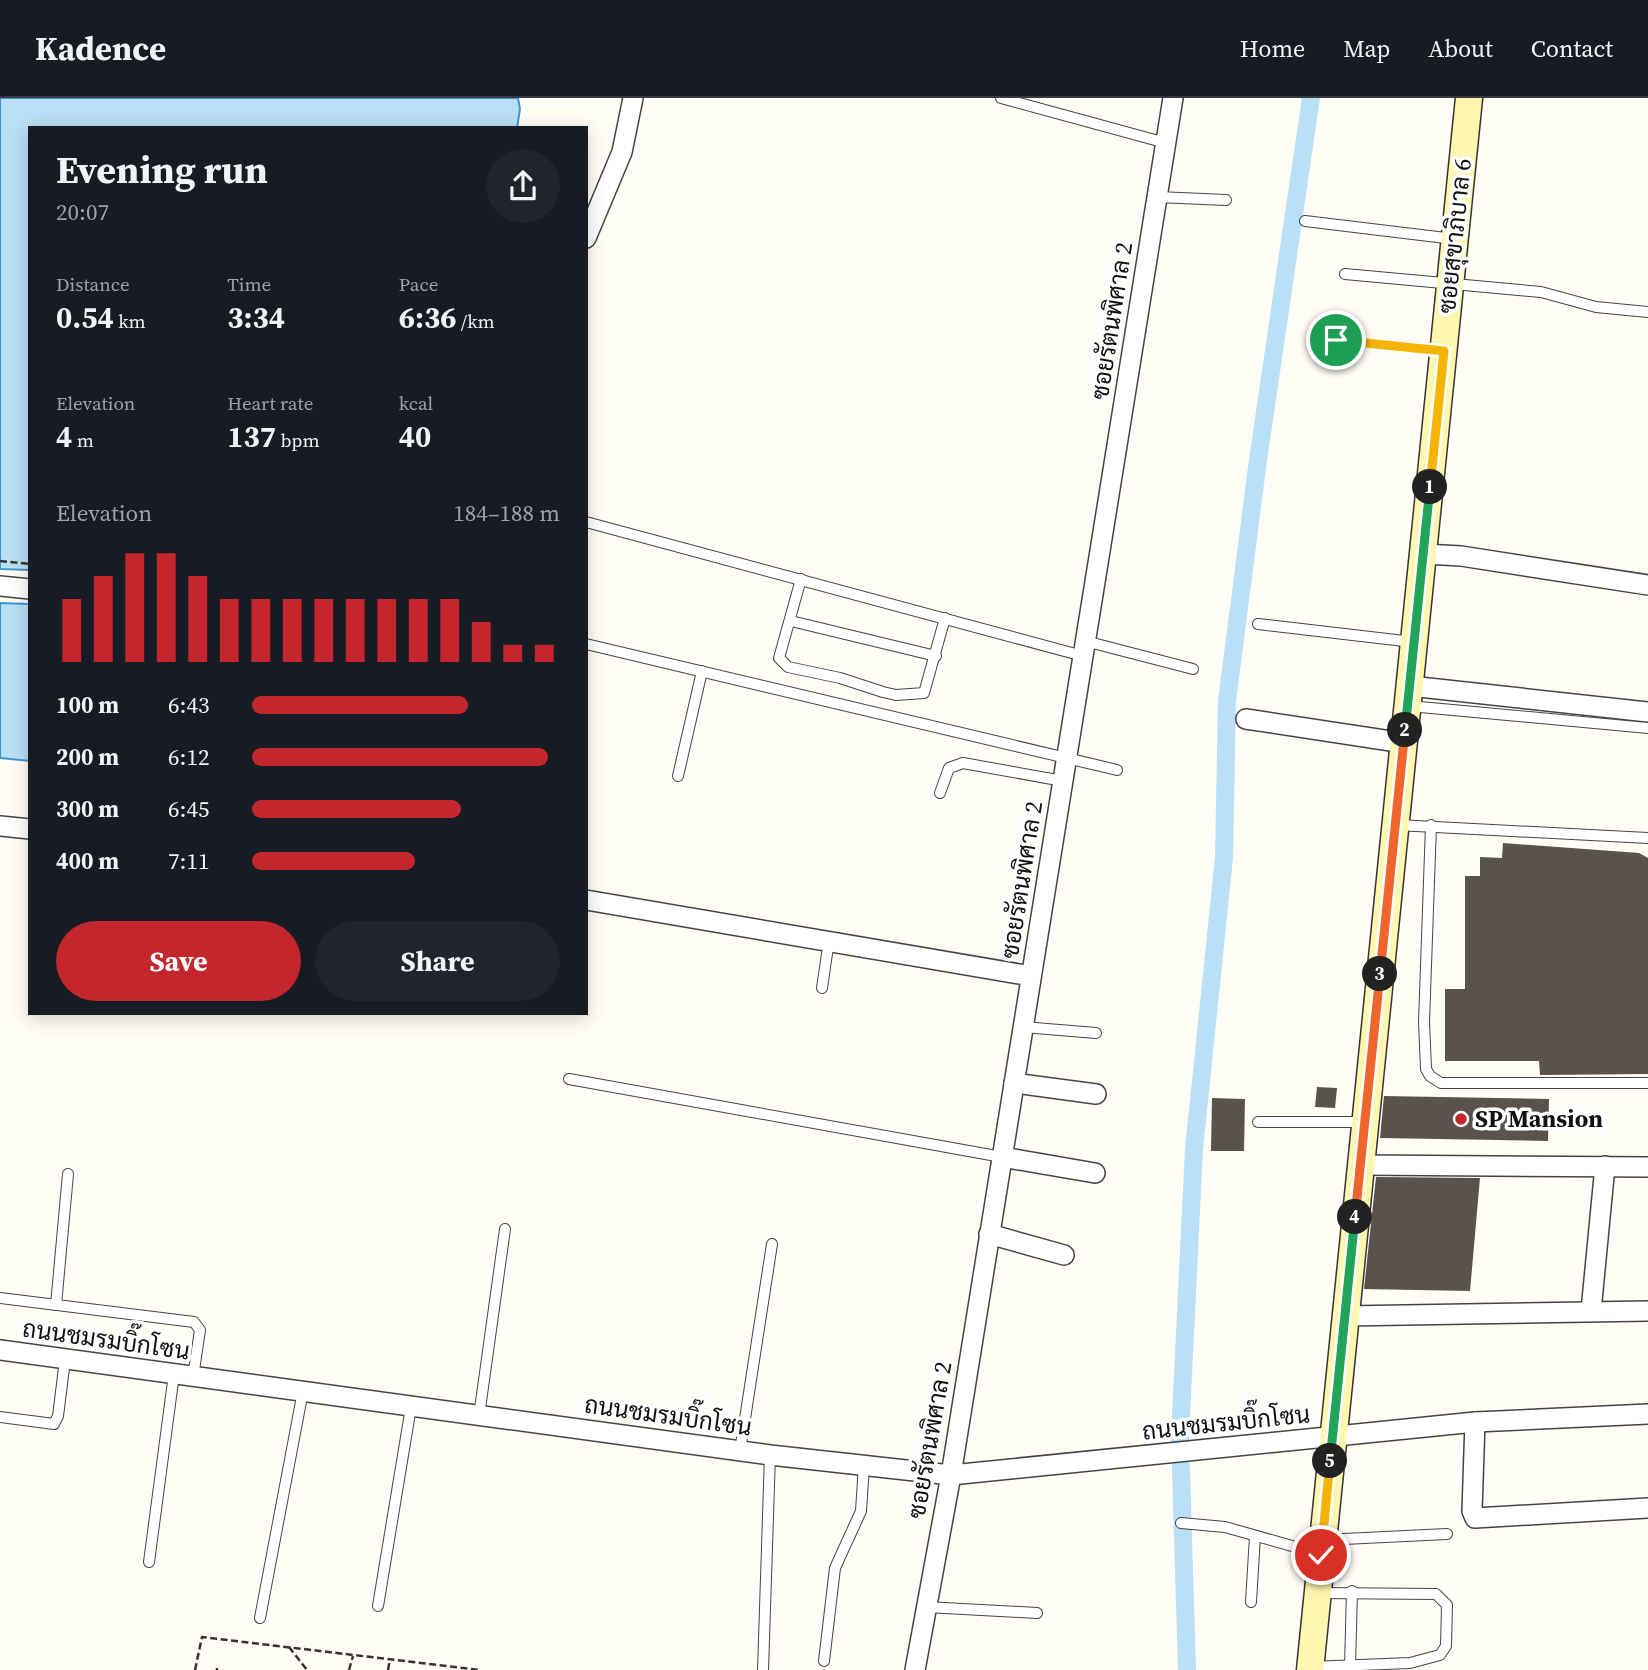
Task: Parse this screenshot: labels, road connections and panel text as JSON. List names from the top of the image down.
{
  "streets": {
    "street": ["ซอยสุขาภิบาล 6", "ซอยรัตนพิศาล 2", "ถนนชมรมบิ๊กโซน"]
  },
  "crossings": [
    ["ซอยสุขาภิบาล 6", "ถนนชมรมบิ๊กโซน"],
    ["ซอยรัตนพิศาล 2", "ถนนชมรมบิ๊กโซน"]
  ],
  "places": ["SP Mansion"],
  "page": {
    "header": "Kadence",
    "nav": [
      "Home",
      "Map",
      "About",
      "Contact"
    ],
    "heading": ["Evening run", "20:07"],
    "stats": [
      ["Distance", "0.54 km"],
      ["Time", "3:34"],
      ["Pace", "6:36 /km"],
      ["Elevation", "4 m"],
      ["Heart rate", "137 bpm"],
      ["kcal", "40"]
    ],
    "pins": [
      "1",
      "2",
      "3",
      "4",
      "5"
    ],
    "chart": ["Elevation", "184–188 m"],
    "list": [
      {
        "name": "100 m",
        "note": "6:43"
      },
      {
        "name": "200 m",
        "note": "6:12"
      },
      {
        "name": "300 m",
        "note": "6:45"
      },
      {
        "name": "400 m",
        "note": "7:11"
      }
    ],
    "buttons": ["Save", "Share"]
  }
}
